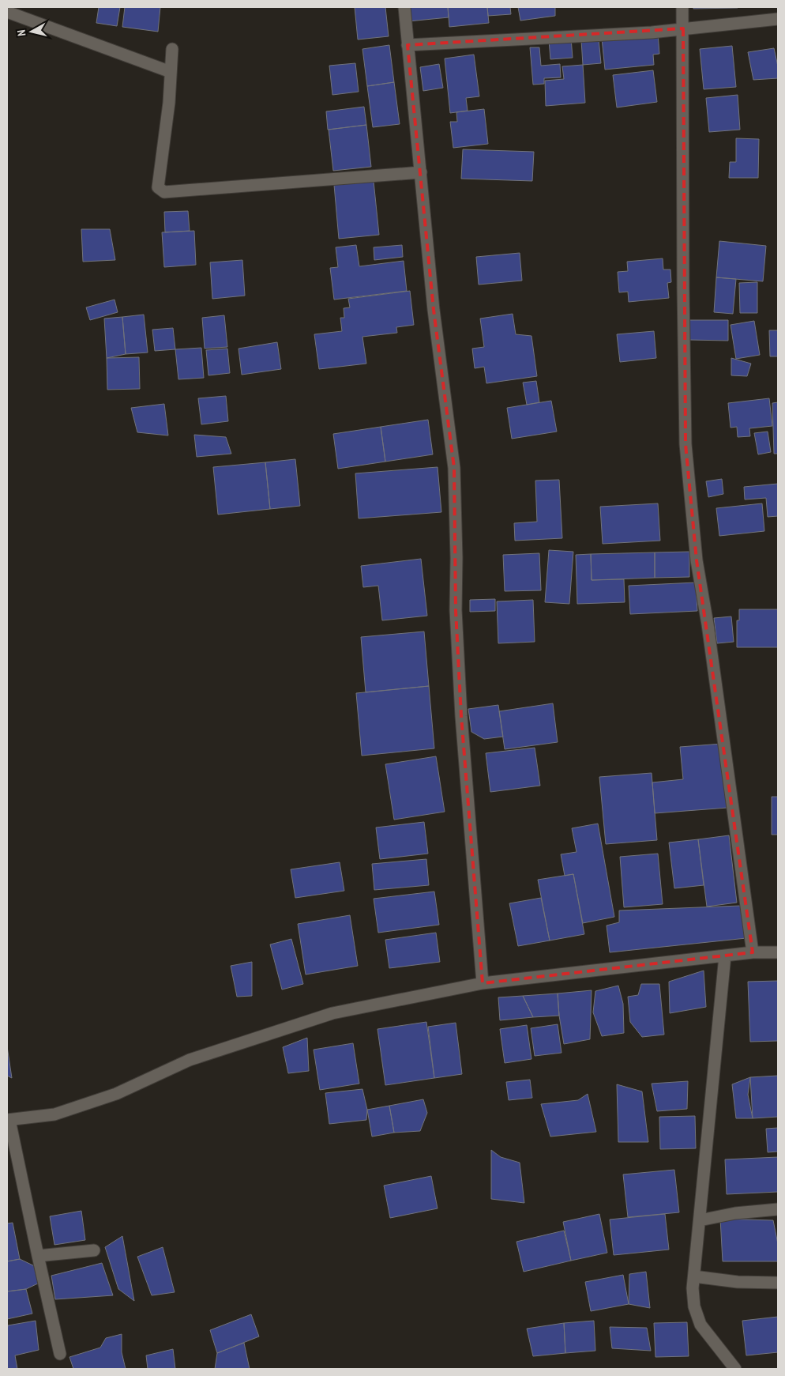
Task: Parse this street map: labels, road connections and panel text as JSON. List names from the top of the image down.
{
  "north": "left"
}
